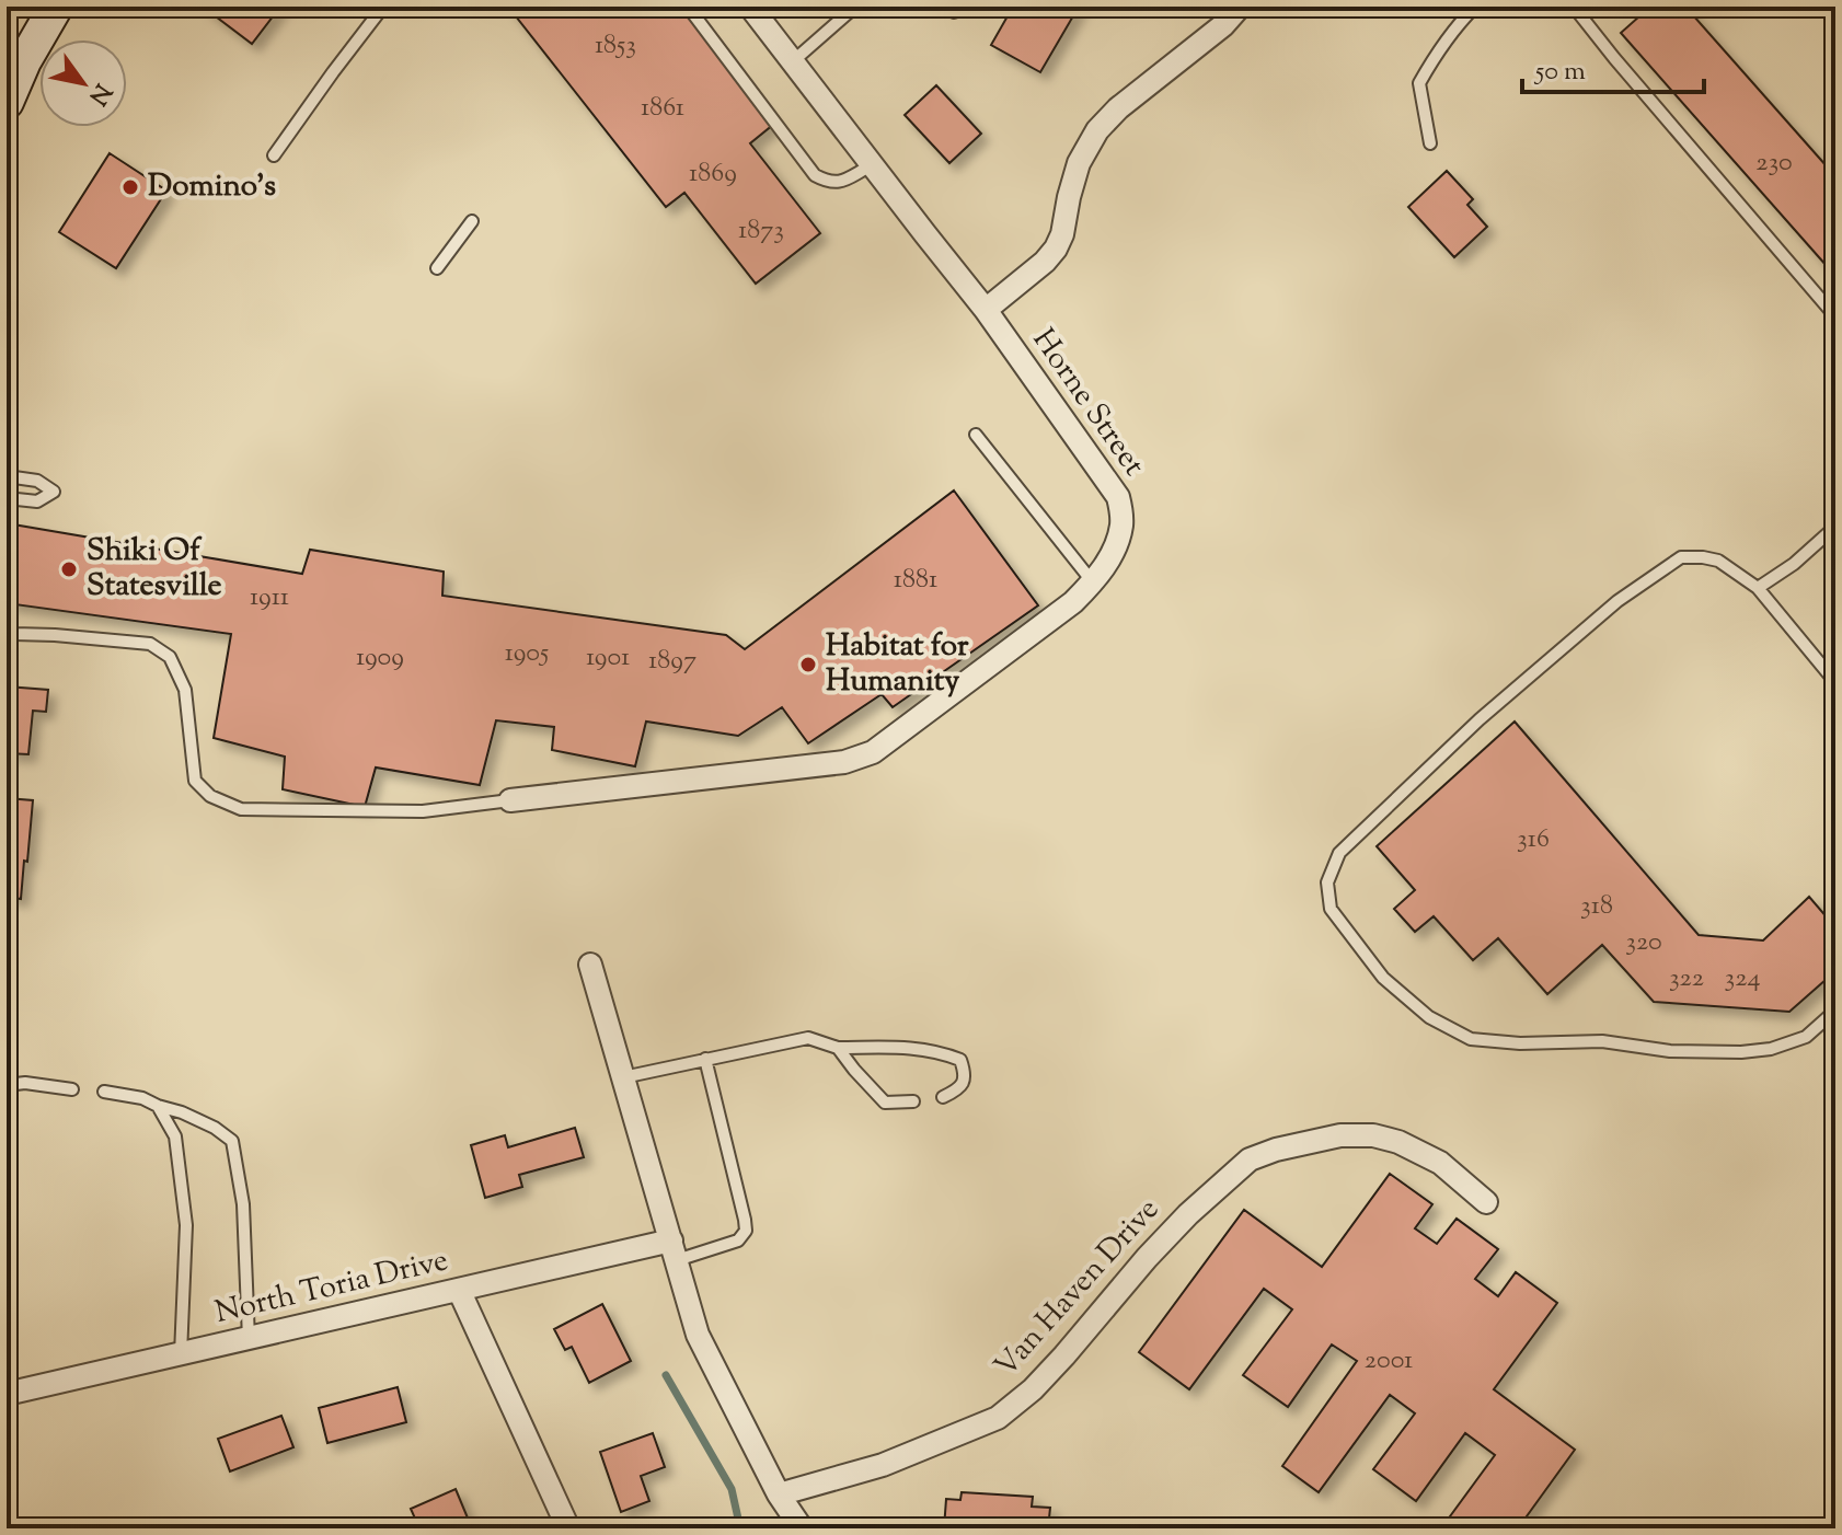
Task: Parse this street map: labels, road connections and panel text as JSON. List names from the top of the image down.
{
  "streets": {
    "street": ["Horne Street", "North Toria Drive", "Van Haven Drive"]
  },
  "places": ["Domino's", "Shiki Of Statesville", "Habitat for Humanity"],
  "house_numbers": [
    "1853",
    "1861",
    "230",
    "1869",
    "1873",
    "1881",
    "1911",
    "1905",
    "1909",
    "1901",
    "1897",
    "316",
    "318",
    "320",
    "322",
    "324",
    "2001"
  ],
  "scale_bar": "50 m",
  "north": "bottom right"
}
